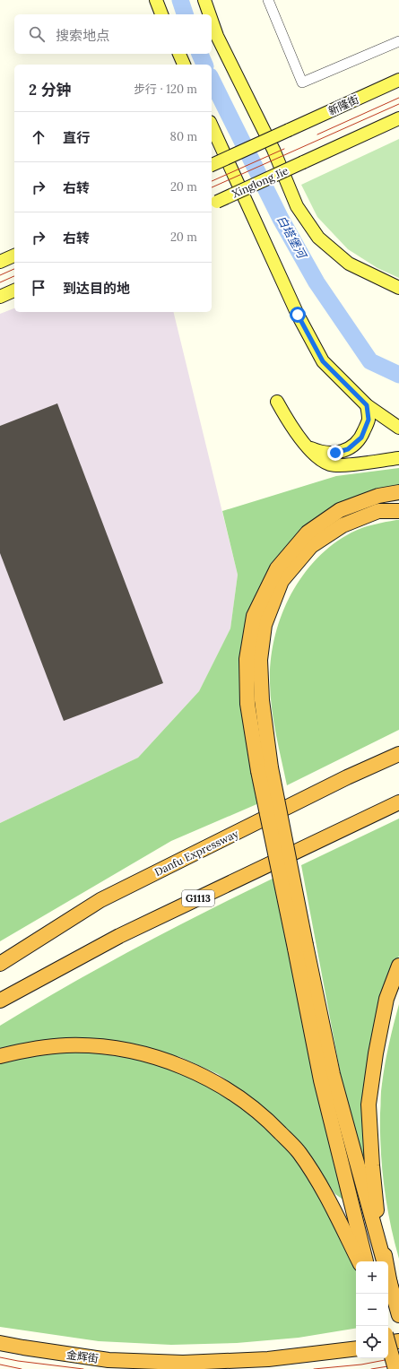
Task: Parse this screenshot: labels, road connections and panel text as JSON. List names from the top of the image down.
{
  "streets": {
    "highway": ["Danfu Expressway", "G1113", "金辉街"],
    "main road": ["新隆街", "Xinglong Jie"]
  },
  "water": ["白塔堡河"],
  "page": {
    "search": "搜索地点",
    "heading": ["2 分钟", "步行 · 120 m"],
    "list": [
      ["直行", "80 m"],
      ["右转", "20 m"],
      ["右转", "20 m"],
      "到达目的地"
    ],
    "map_buttons": ["+", "−"]
  }
}
